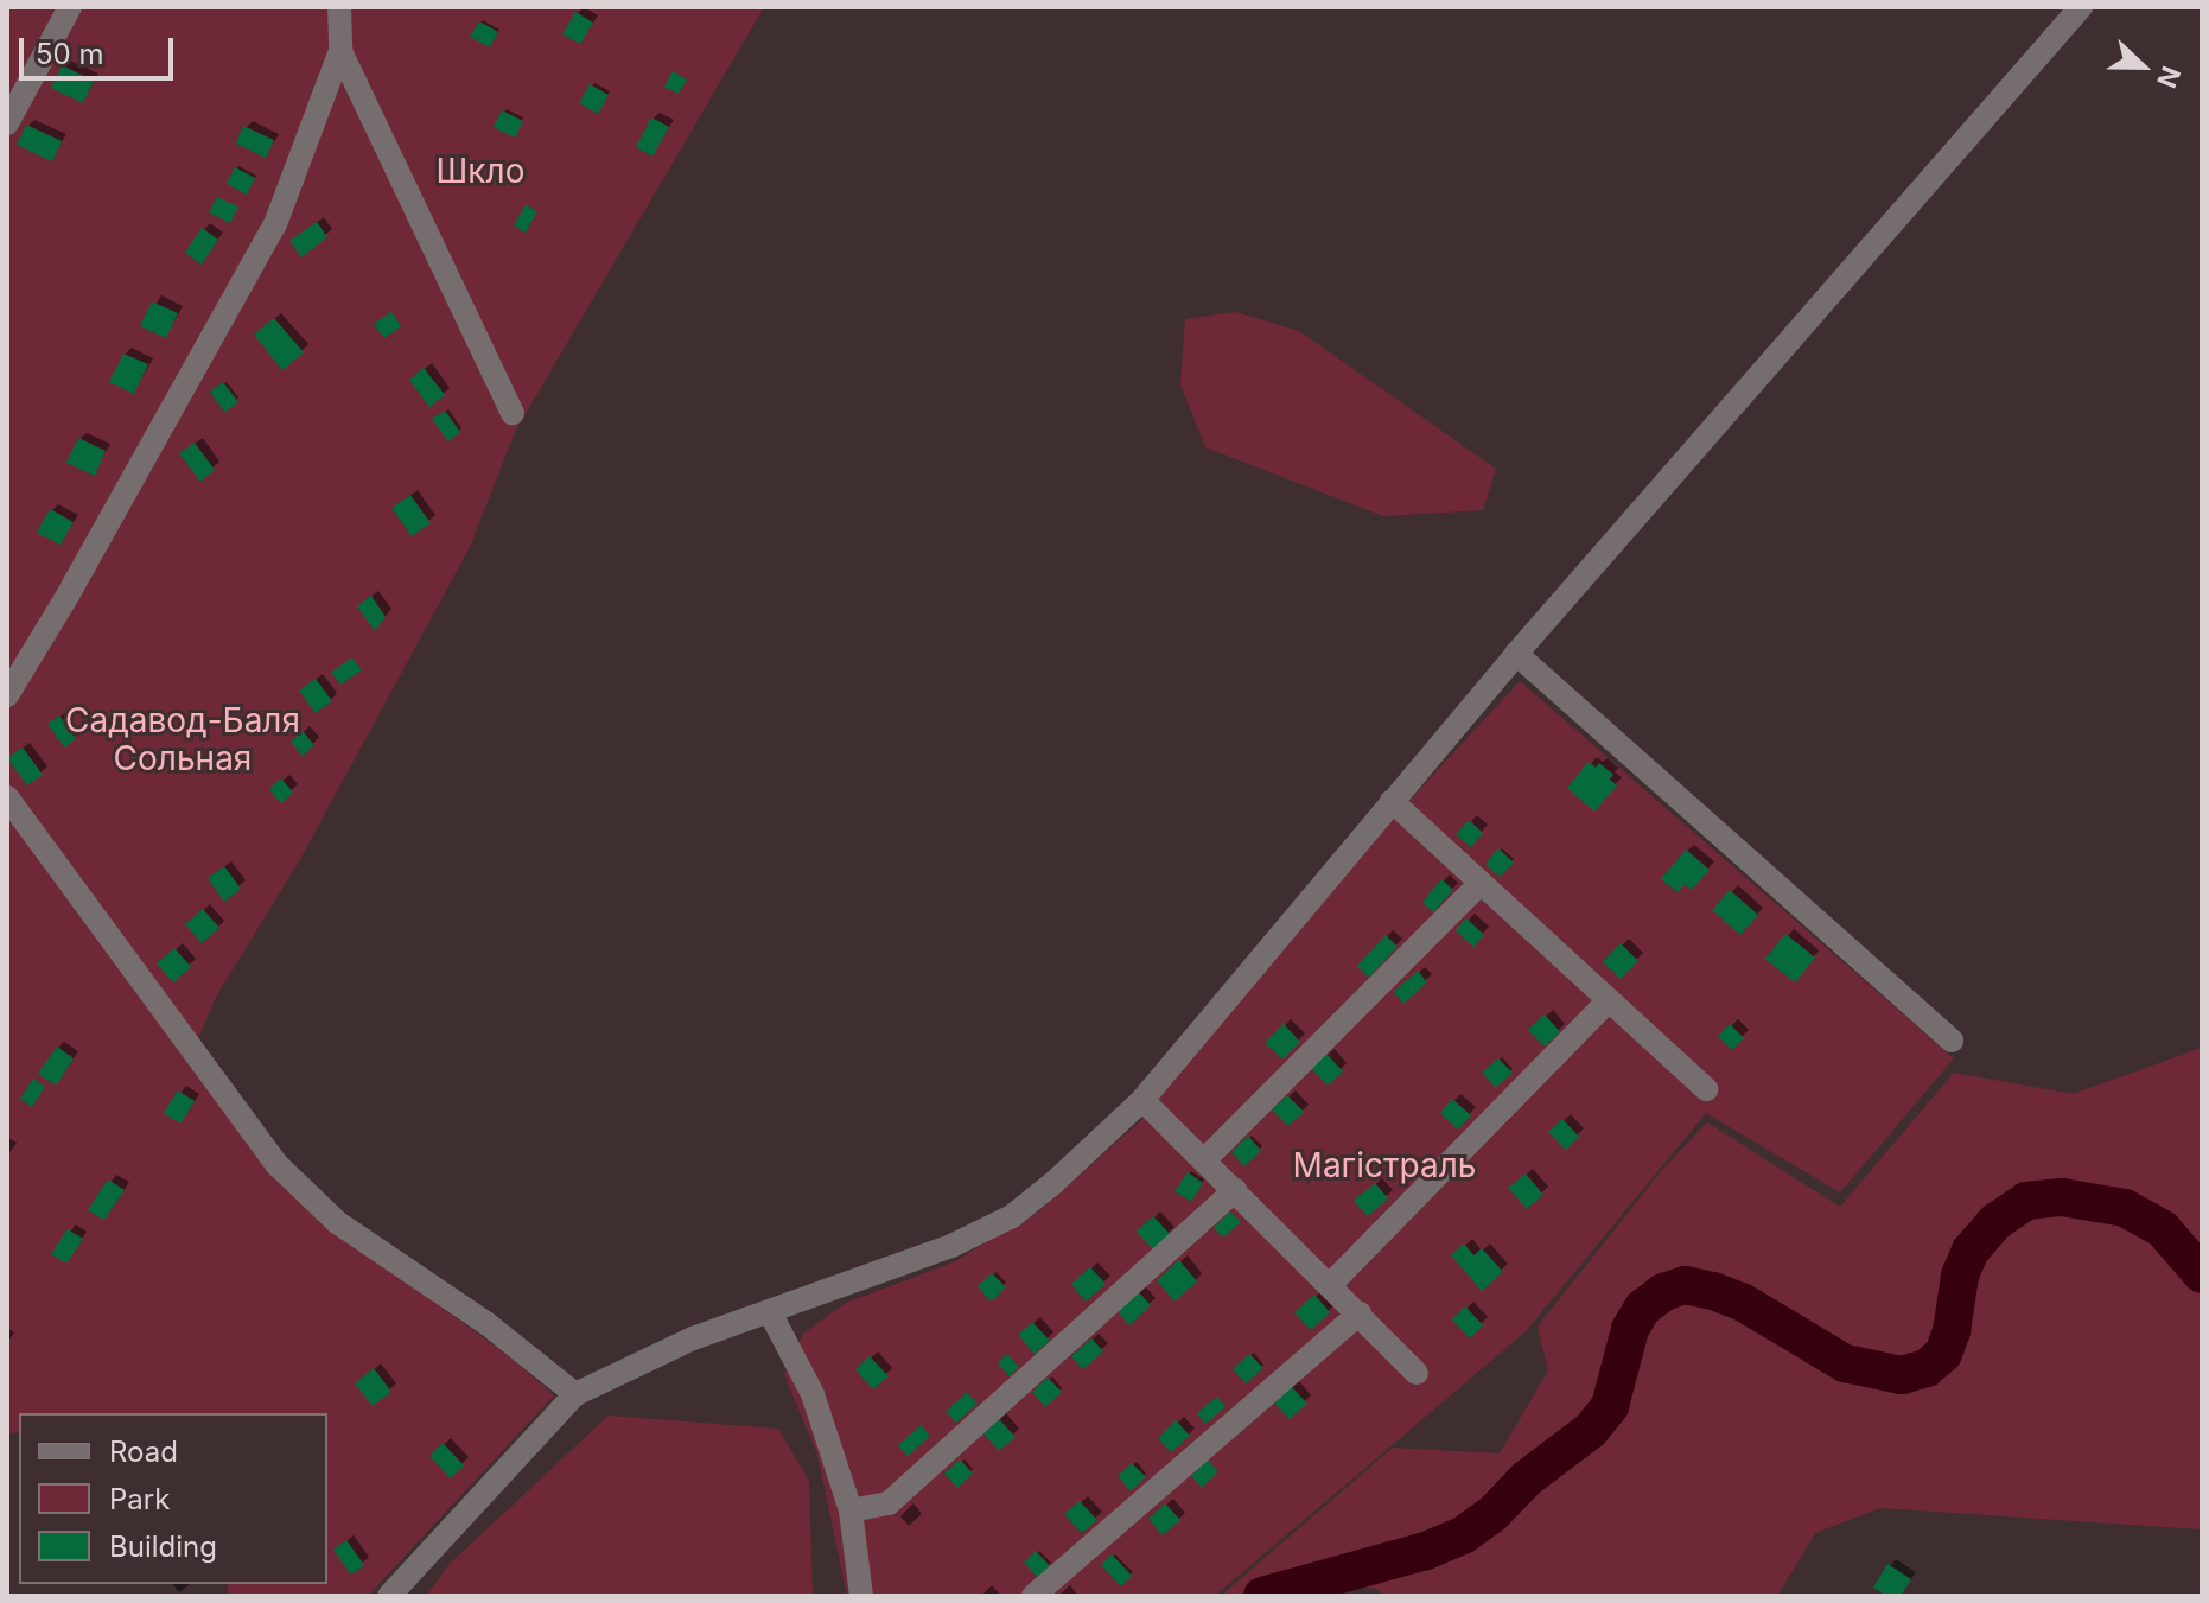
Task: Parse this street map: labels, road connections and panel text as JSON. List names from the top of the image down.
{
  "parks": ["Шкло", "Садавод-Баля Сольная", "Магістраль"],
  "legend": ["Road", "Park", "Building"],
  "scale_bar": "50 m",
  "north": "right"
}
